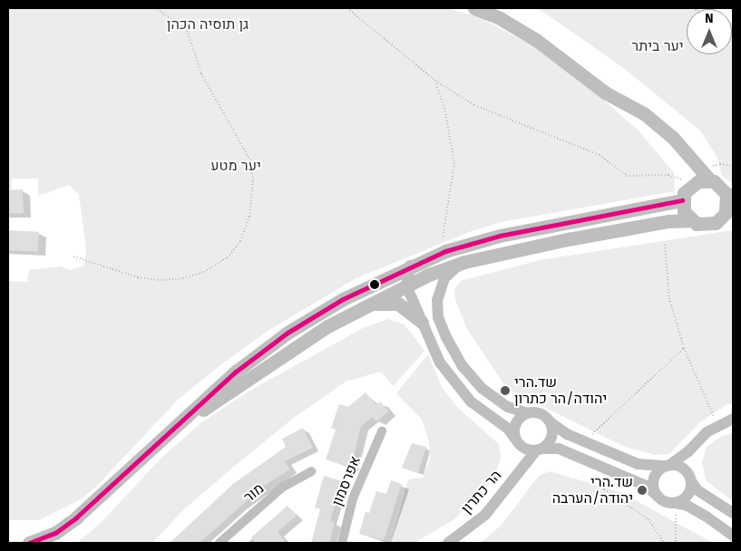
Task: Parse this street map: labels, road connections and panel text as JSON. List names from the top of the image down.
{
  "streets": {
    "street": ["אפרסמון", "הר כתרון", "מור"]
  },
  "parks": ["גן תוסיה הכהן", "יער ביתר", "יער מטע"],
  "places": ["שד.הרי יהודה/הר כתרון", "שד.הרי יהודה/הערבה"],
  "north": "top"
}
